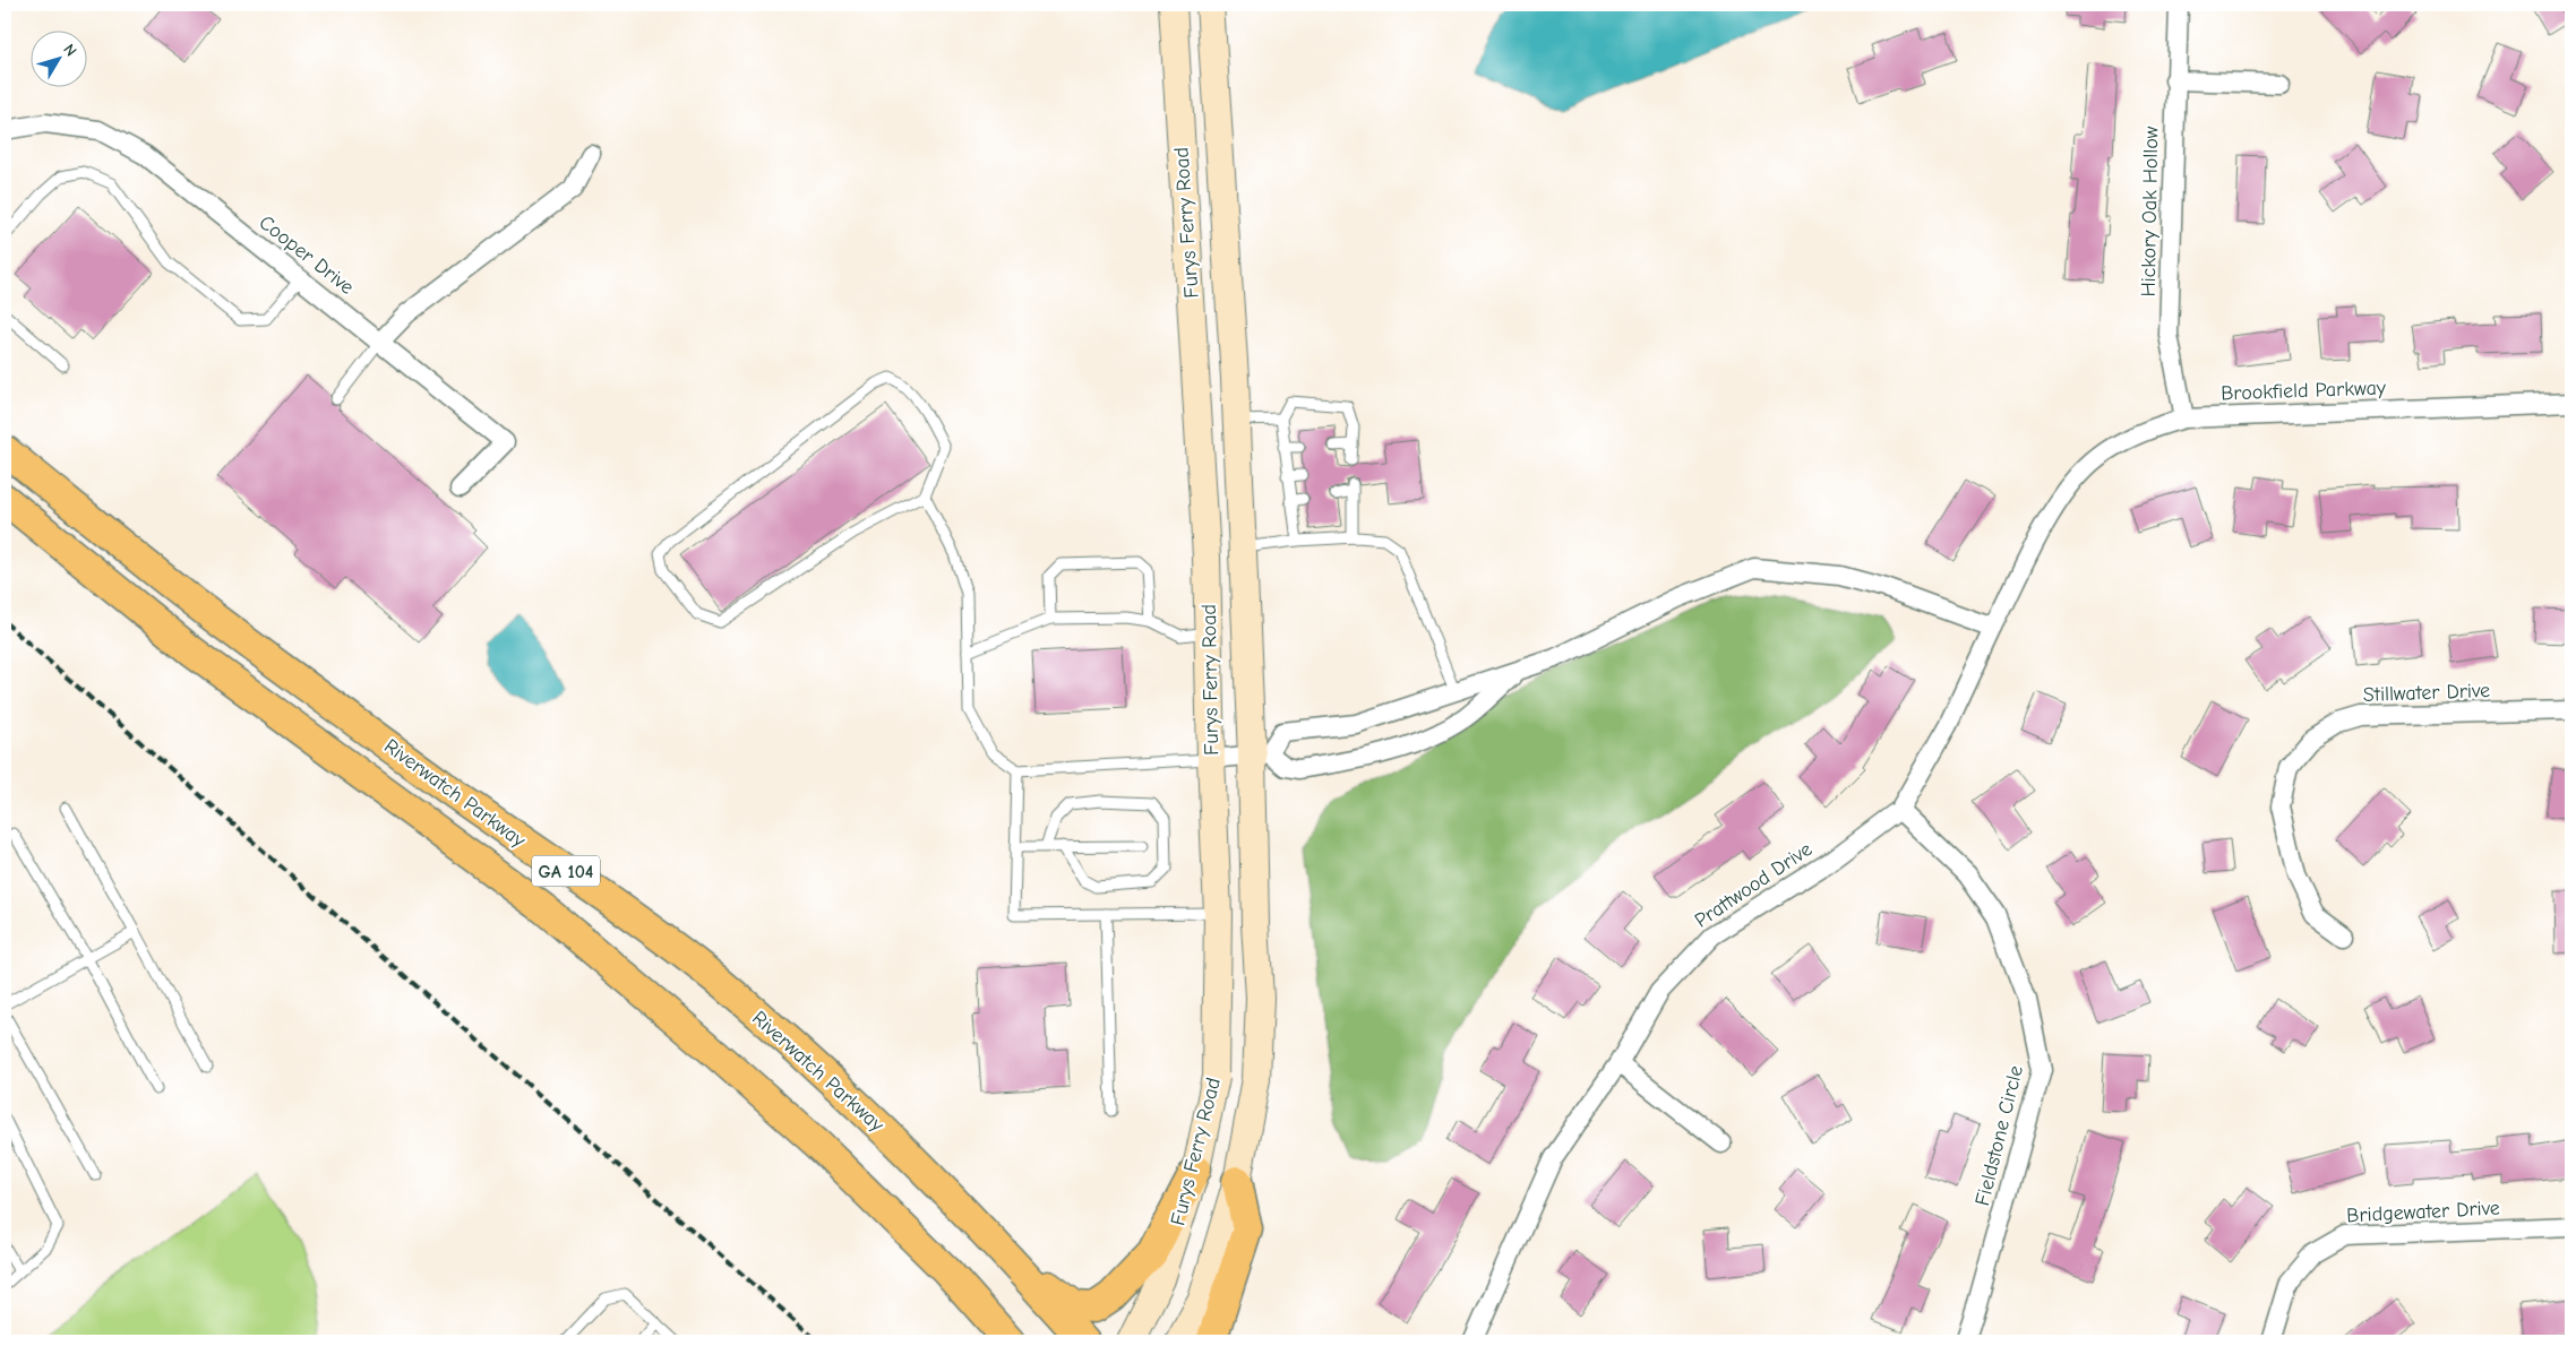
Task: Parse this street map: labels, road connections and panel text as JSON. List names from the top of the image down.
{
  "streets": {
    "main road": ["Furys Ferry Road", "Riverwatch Parkway", "GA 104"],
    "street": [
      "Hickory Oak Hollow",
      "Cooper Drive",
      "Brookfield Parkway",
      "Stillwater Drive",
      "Prattwood Drive",
      "Fieldstone Circle",
      "Bridgewater Drive"
    ]
  },
  "crossings": [
    ["Hickory Oak Hollow", "Brookfield Parkway"],
    ["Brookfield Parkway", "Prattwood Drive"],
    ["Prattwood Drive", "Fieldstone Circle"]
  ],
  "north": "top right"
}
